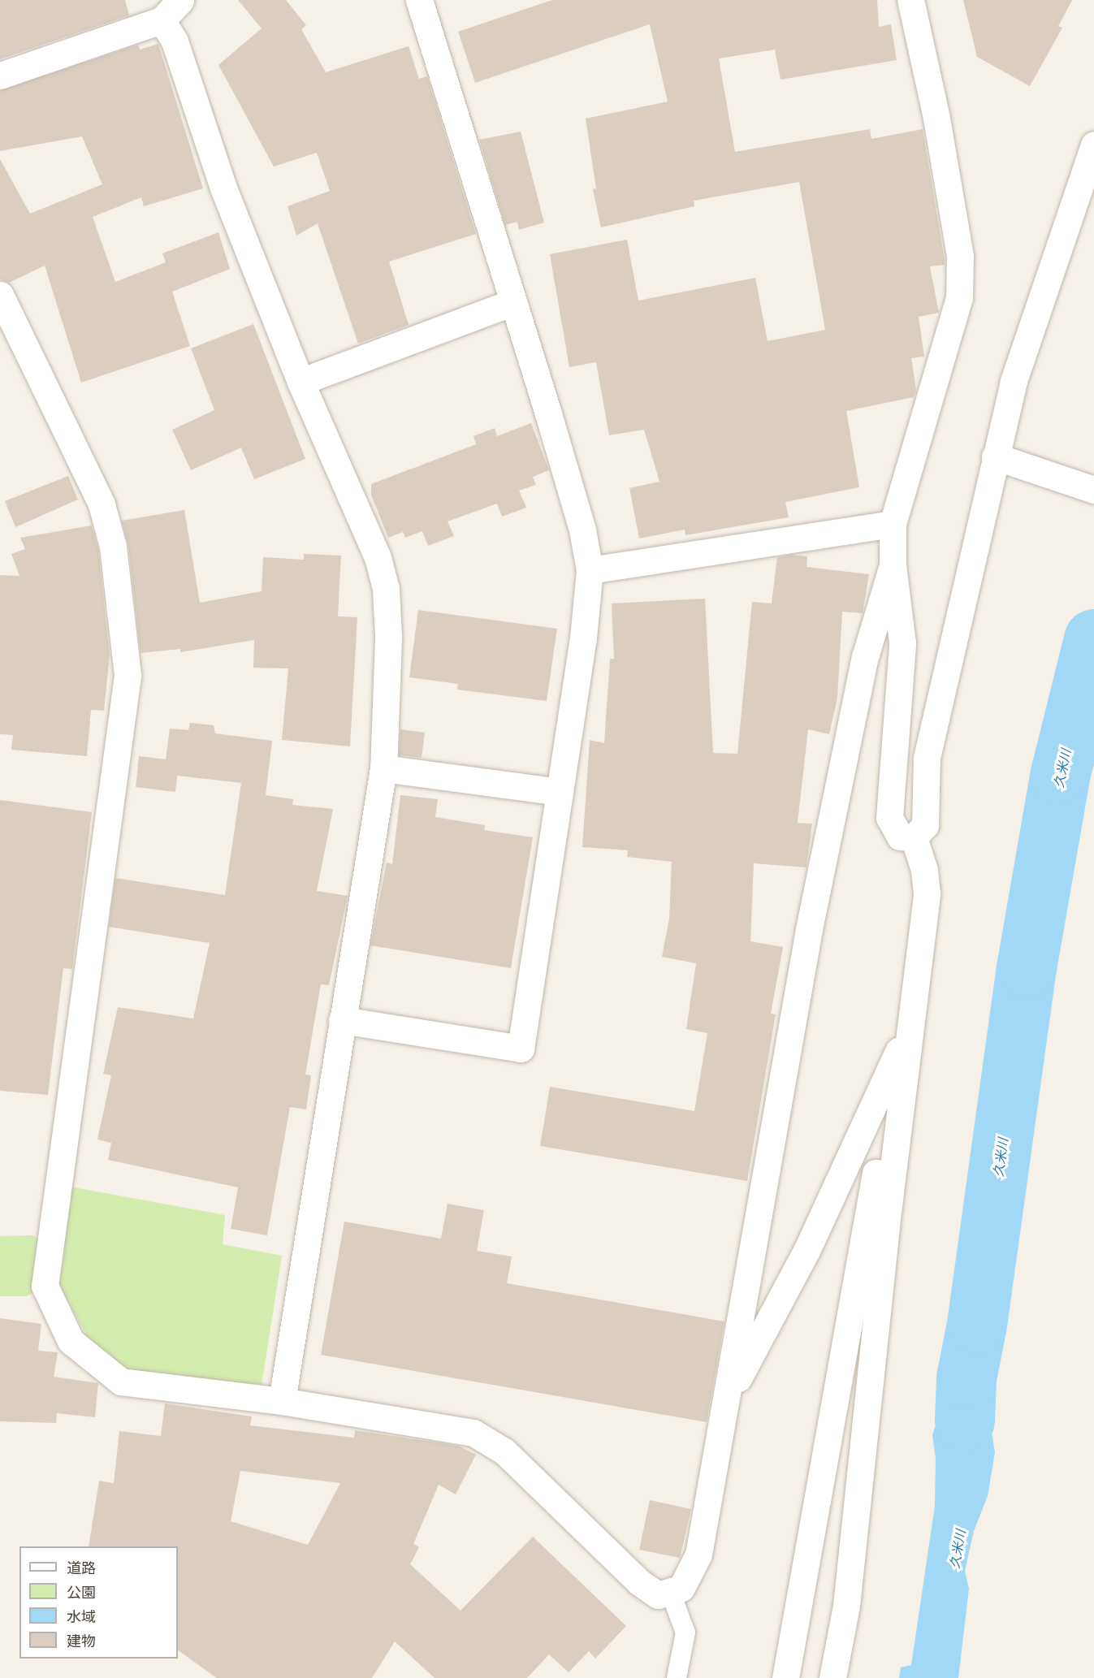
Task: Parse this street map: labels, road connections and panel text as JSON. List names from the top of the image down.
{
  "water": ["久米川"],
  "legend": [
    "道路",
    "公園",
    "水域",
    "建物"
  ]
}
